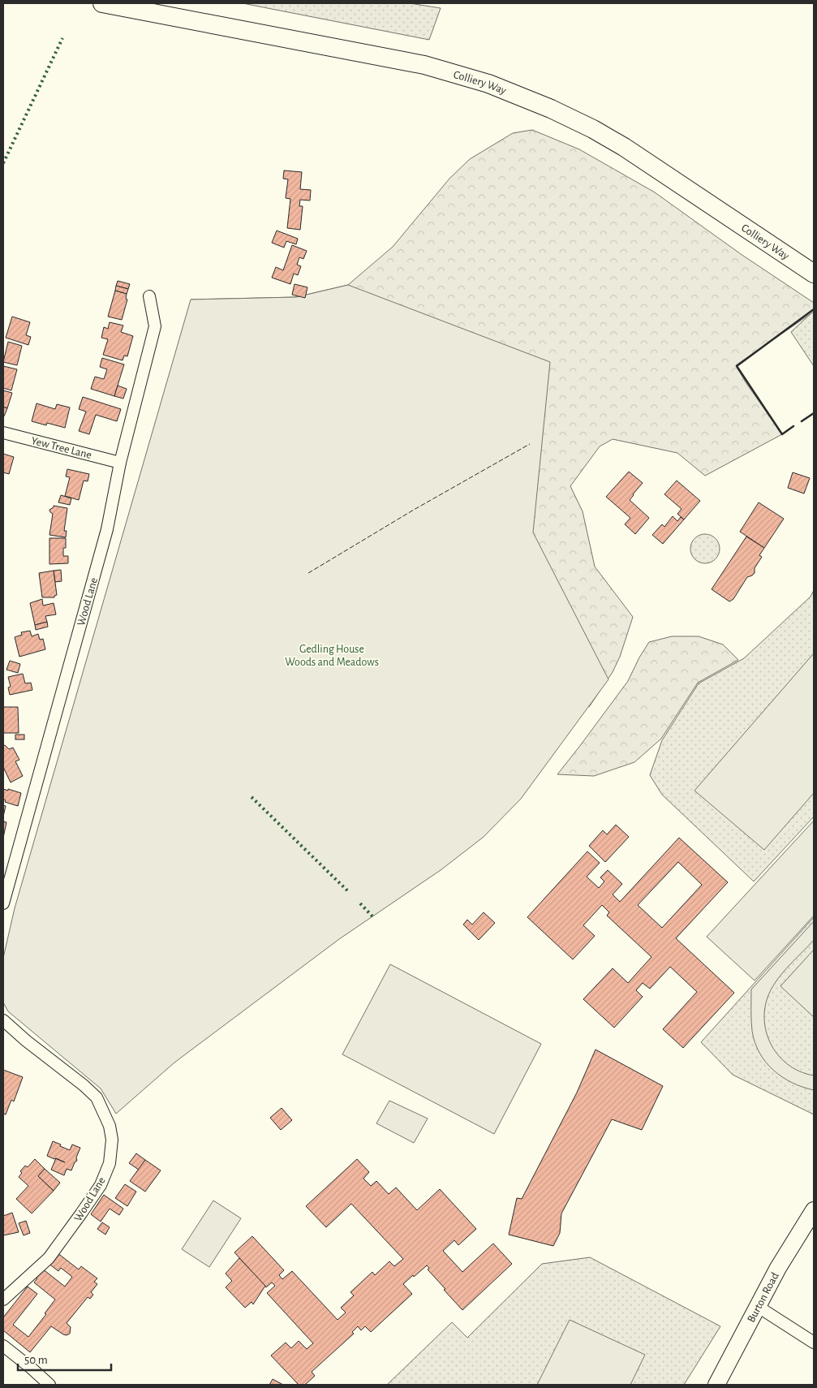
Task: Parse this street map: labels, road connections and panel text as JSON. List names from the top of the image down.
{
  "streets": {
    "main road": ["Colliery Way"],
    "street": ["Yew Tree Lane", "Wood Lane", "Burton Road"]
  },
  "crossings": [
    ["Yew Tree Lane", "Wood Lane"]
  ],
  "parks": ["Gedling House Woods and Meadows"],
  "scale_bar": "50 m"
}
